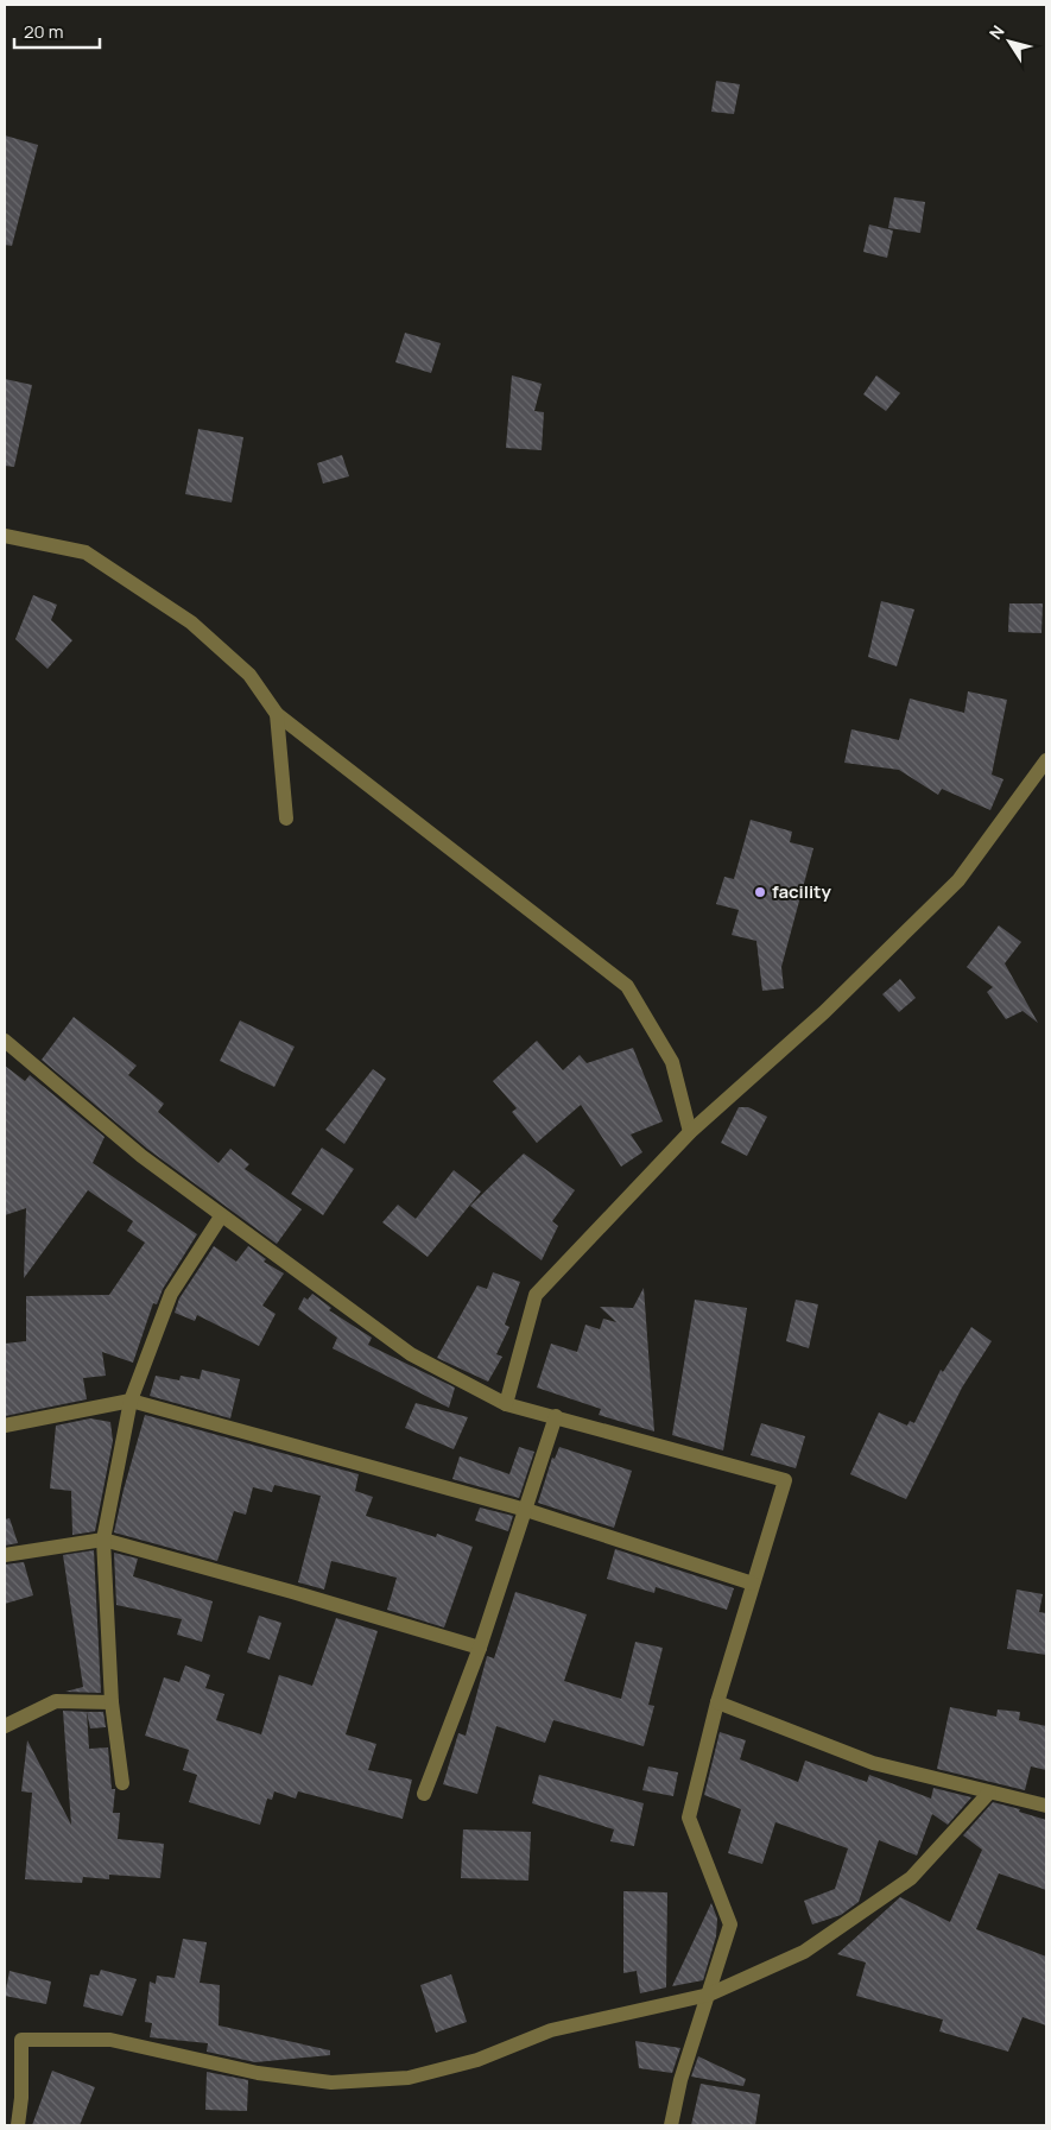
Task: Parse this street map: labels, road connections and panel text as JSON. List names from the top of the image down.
{
  "places": ["facility"],
  "scale_bar": "20 m",
  "north": "top left"
}
